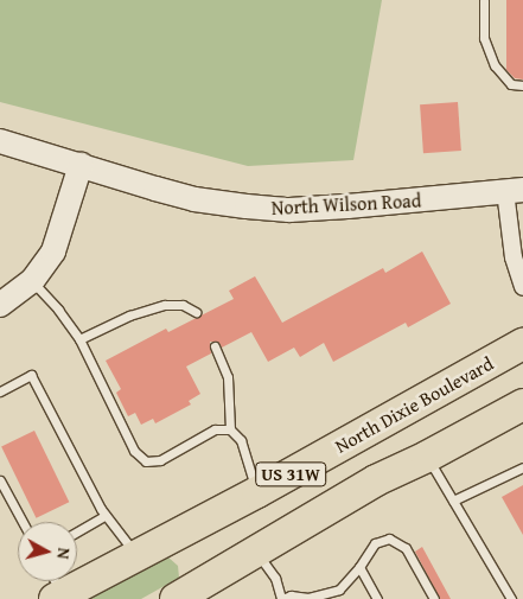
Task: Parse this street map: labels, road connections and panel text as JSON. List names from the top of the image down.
{
  "streets": {
    "highway": ["North Dixie Boulevard", "US 31W"],
    "main road": ["North Wilson Road"]
  },
  "north": "right"
}
